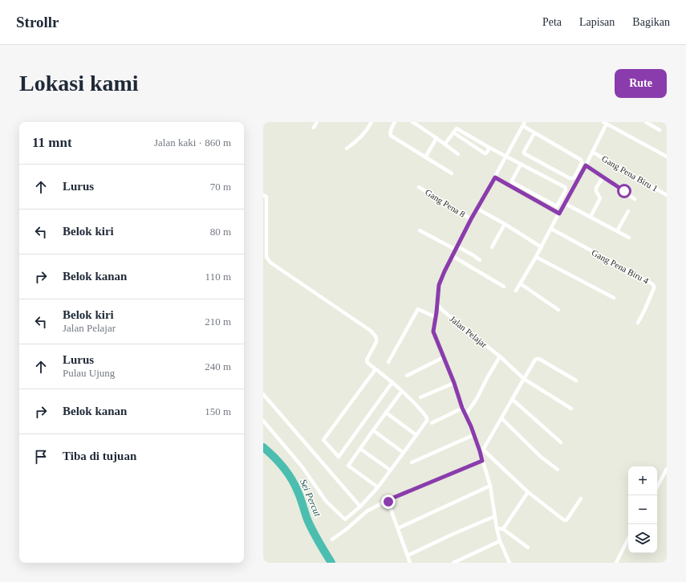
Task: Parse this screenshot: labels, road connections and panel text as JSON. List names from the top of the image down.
{
  "streets": {
    "street": [
      "Gang Pena Biru 1",
      "Gang Pena 8",
      "Gang Pena Biru 4",
      "Jalan Pelajar"
    ]
  },
  "water": ["Sei Percut"],
  "page": {
    "header": "Strollr",
    "nav": ["Peta", "Lapisan", "Bagikan"],
    "buttons": "Rute",
    "title": "Lokasi kami",
    "heading": ["11 mnt", "Jalan kaki · 860 m"],
    "list": [
      ["Lurus", "70 m"],
      ["Belok kiri", "80 m"],
      ["Belok kanan", "110 m"],
      ["Belok kiri", "Jalan Pelajar", "210 m"],
      ["Lurus", "Pulau Ujung", "240 m"],
      ["Belok kanan", "150 m"],
      "Tiba di tujuan"
    ],
    "map_buttons": ["+", "−"]
  }
}
